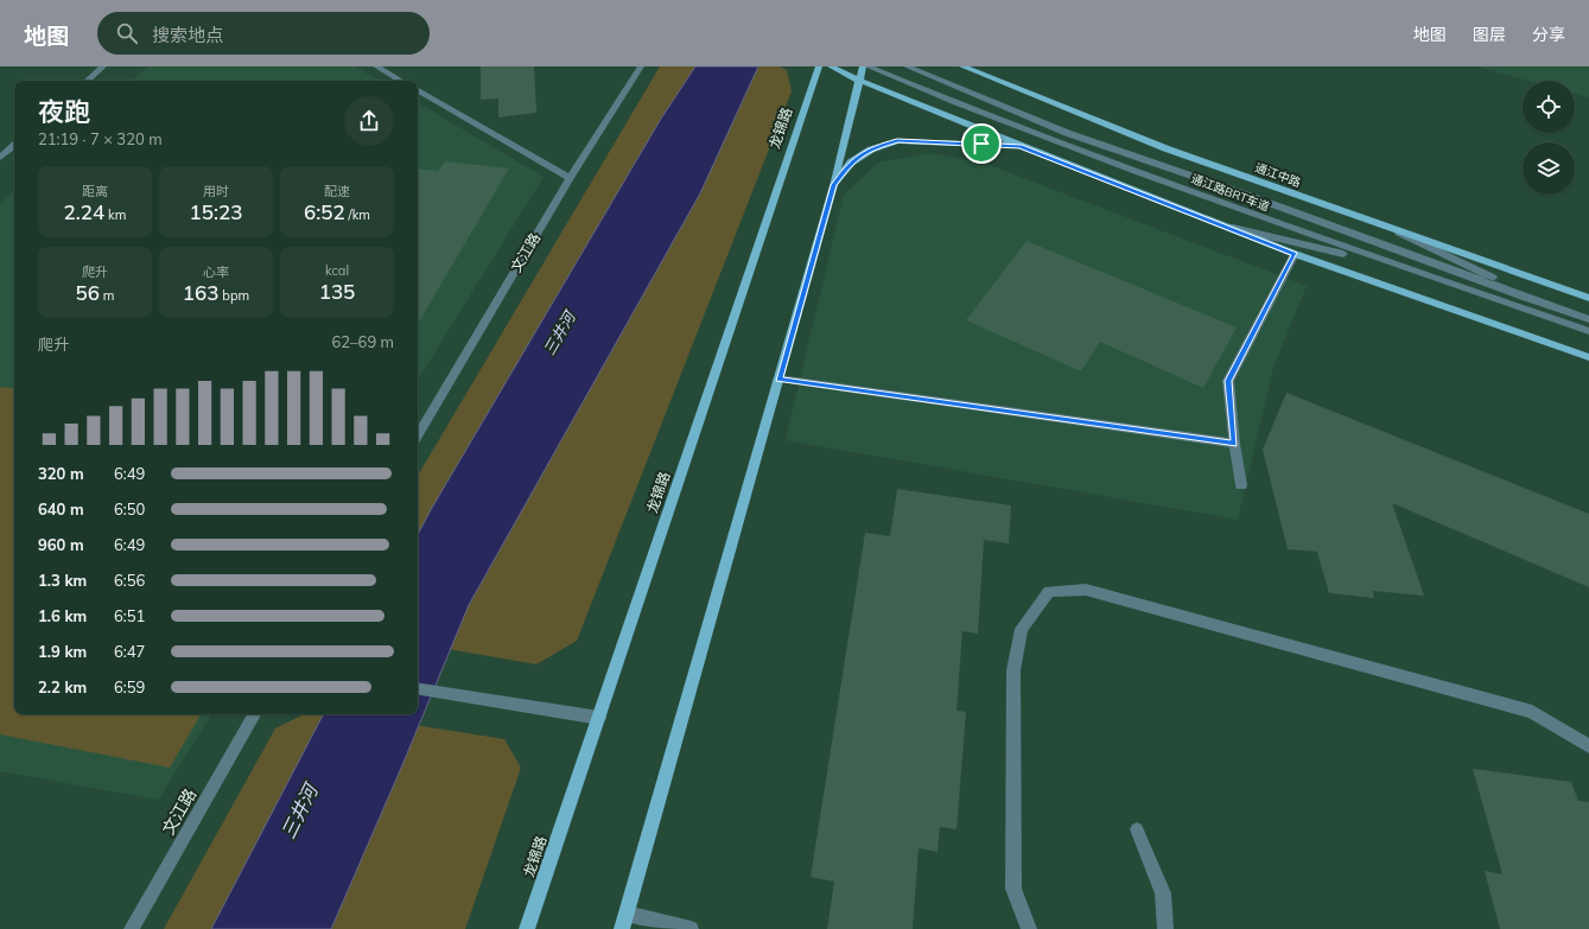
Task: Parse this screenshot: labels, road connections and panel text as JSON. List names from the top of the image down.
{
  "streets": {
    "main road": ["龙锦路", "通江中路"],
    "street": ["通江路BRT车道", "文江路"]
  },
  "water": ["三井河"],
  "page": {
    "header": "地图",
    "search": "搜索地点",
    "nav": ["地图", "图层", "分享"],
    "heading": ["夜跑", "21:19 · 7 × 320 m"],
    "stats": [
      ["距离", "2.24 km"],
      ["用时", "15:23"],
      ["配速", "6:52 /km"],
      ["爬升", "56 m"],
      ["心率", "163 bpm"],
      ["kcal", "135"]
    ],
    "chart": ["爬升", "62–69 m"],
    "list": [
      {
        "name": "320 m",
        "note": "6:49"
      },
      {
        "name": "640 m",
        "note": "6:50"
      },
      {
        "name": "960 m",
        "note": "6:49"
      },
      {
        "name": "1.3 km",
        "note": "6:56"
      },
      {
        "name": "1.6 km",
        "note": "6:51"
      },
      {
        "name": "1.9 km",
        "note": "6:47"
      },
      {
        "name": "2.2 km",
        "note": "6:59"
      }
    ]
  }
}
